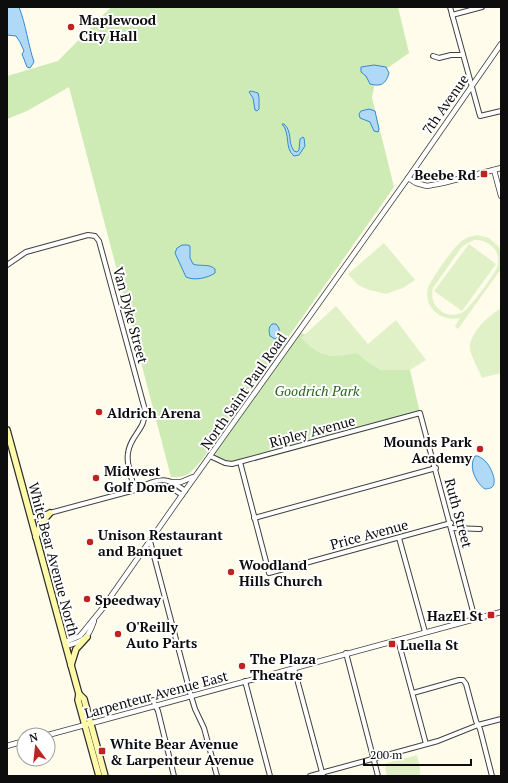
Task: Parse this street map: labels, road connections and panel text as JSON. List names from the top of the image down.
{
  "streets": {
    "main road": ["White Bear Avenue North"],
    "street": [
      "7th Avenue",
      "Van Dyke Street",
      "North Saint Paul Road",
      "Ripley Avenue",
      "Ruth Street",
      "Price Avenue",
      "Larpenteur Avenue East"
    ]
  },
  "crossings": [
    ["7th Avenue", "North Saint Paul Road"],
    ["North Saint Paul Road", "Ripley Avenue"],
    ["North Saint Paul Road", "White Bear Avenue North"],
    ["Ripley Avenue", "Ruth Street"],
    ["Ruth Street", "Price Avenue"],
    ["Ruth Street", "Larpenteur Avenue East"],
    ["White Bear Avenue North", "Larpenteur Avenue East"]
  ],
  "parks": ["Goodrich Park"],
  "places": {
    "other": [
      "Maplewood City Hall",
      "Aldrich Arena",
      "Mounds Park Academy",
      "Midwest Golf Dome",
      "Unison Restaurant and Banquet",
      "Woodland Hills Church",
      "Speedway",
      "O'Reilly Auto Parts",
      "The Plaza Theatre"
    ],
    "transit": [
      "Beebe Rd",
      "HazEl St",
      "Luella St",
      "White Bear Avenue & Larpenteur Avenue"
    ]
  },
  "scale_bar": "200 m",
  "north": "top"
}
